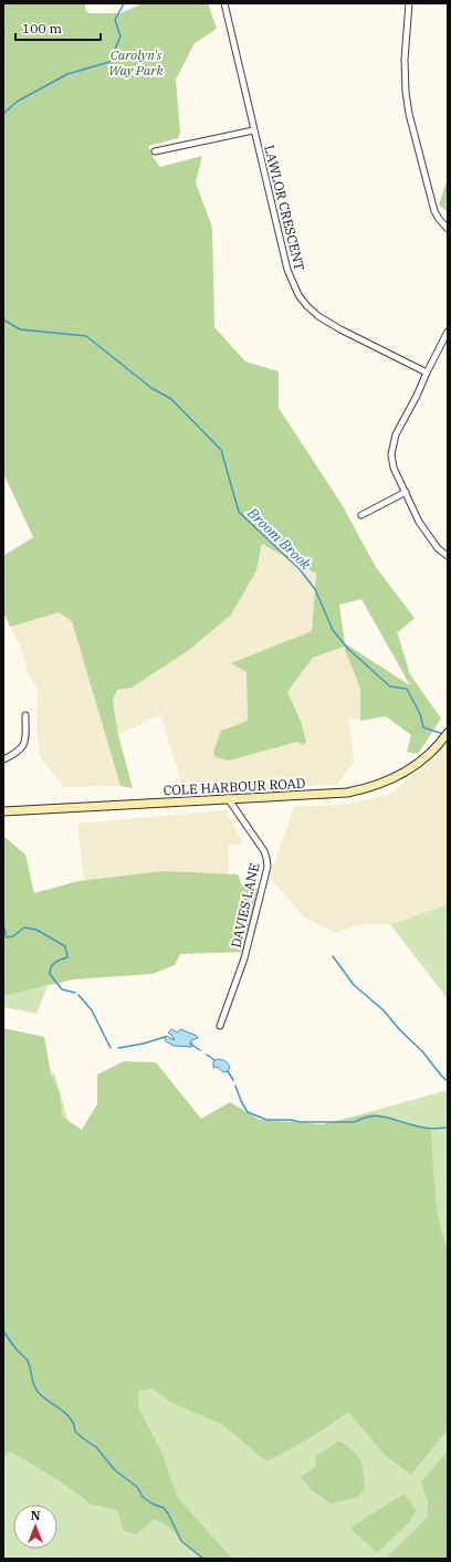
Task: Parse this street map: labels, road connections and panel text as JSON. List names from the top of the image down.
{
  "streets": {
    "main road": ["COLE HARBOUR ROAD"],
    "street": ["LAWLOR CRESCENT", "DAVIES LANE"]
  },
  "crossings": [
    ["COLE HARBOUR ROAD", "DAVIES LANE"]
  ],
  "water": ["Broom Brook"],
  "parks": ["Carolyn's Way Park"],
  "scale_bar": "100 m",
  "north": "top"
}
